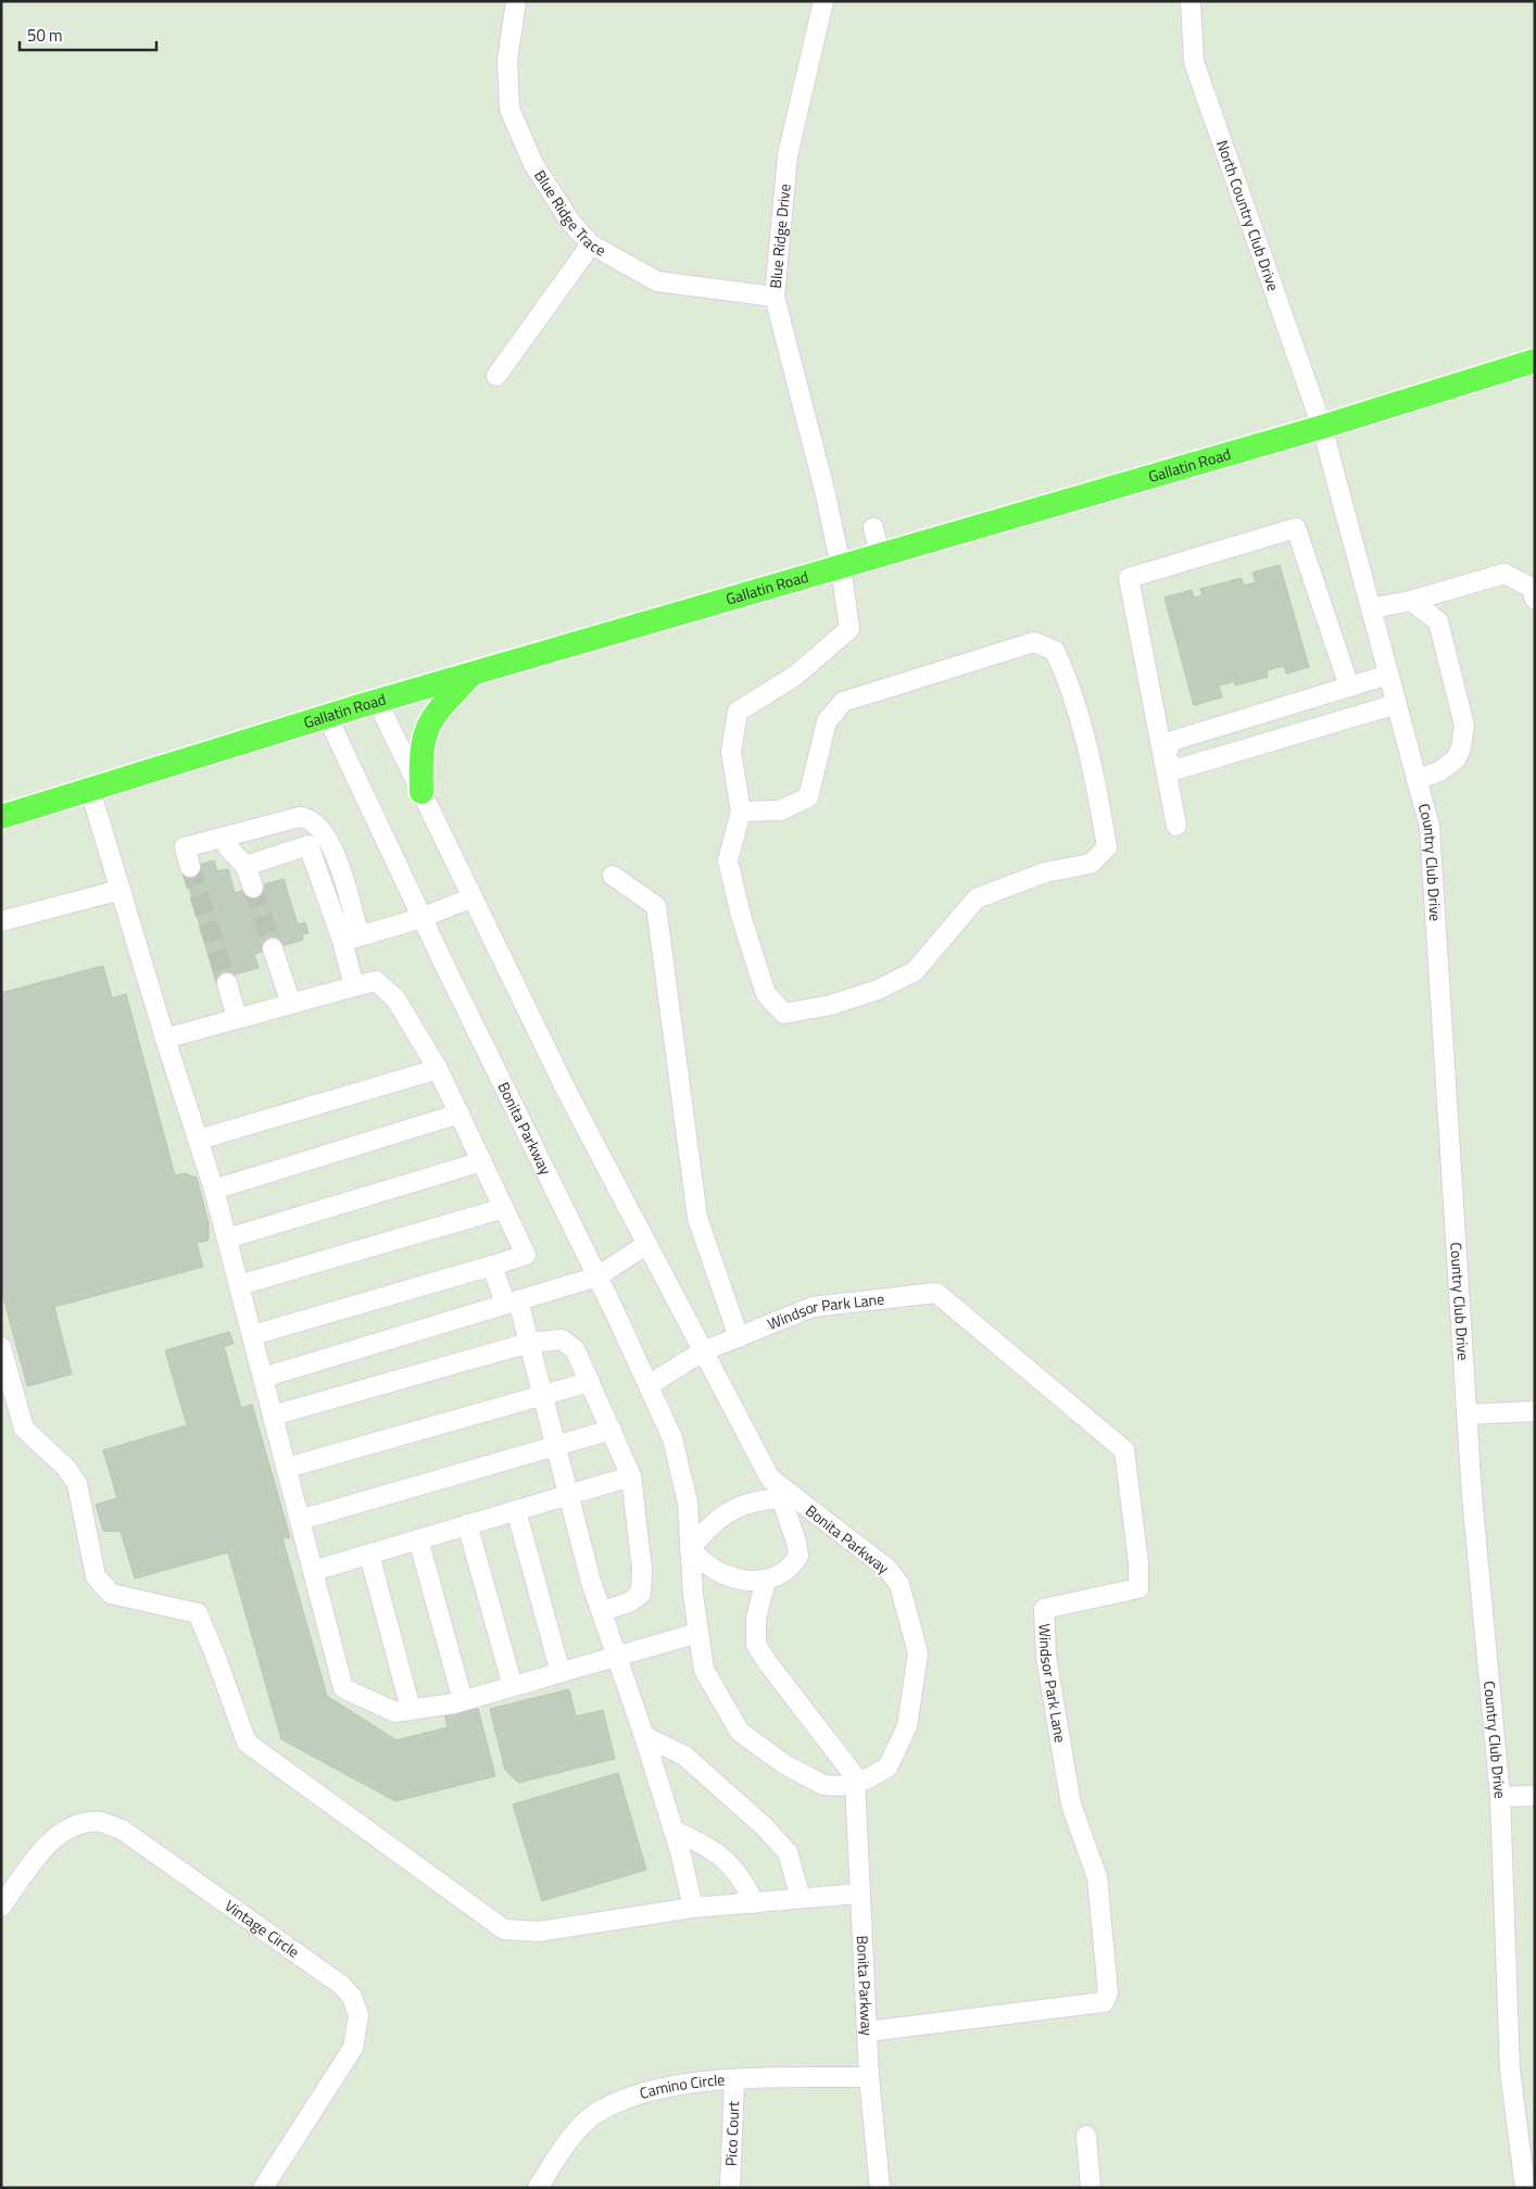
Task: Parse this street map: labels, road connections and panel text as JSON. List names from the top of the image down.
{
  "streets": {
    "main road": ["Gallatin Road"],
    "street": [
      "Blue Ridge Trace",
      "North Country Club Drive",
      "Blue Ridge Drive",
      "Country Club Drive",
      "Bonita Parkway",
      "Windsor Park Lane",
      "Vintage Circle",
      "Camino Circle",
      "Pico Court"
    ]
  },
  "crossings": [
    ["Blue Ridge Trace", "Blue Ridge Drive"],
    ["North Country Club Drive", "Gallatin Road"],
    ["North Country Club Drive", "Country Club Drive"],
    ["Blue Ridge Drive", "Gallatin Road"],
    ["Gallatin Road", "Country Club Drive"],
    ["Gallatin Road", "Bonita Parkway"],
    ["Bonita Parkway", "Windsor Park Lane"],
    ["Bonita Parkway", "Camino Circle"],
    ["Camino Circle", "Pico Court"]
  ],
  "scale_bar": "50 m"
}
